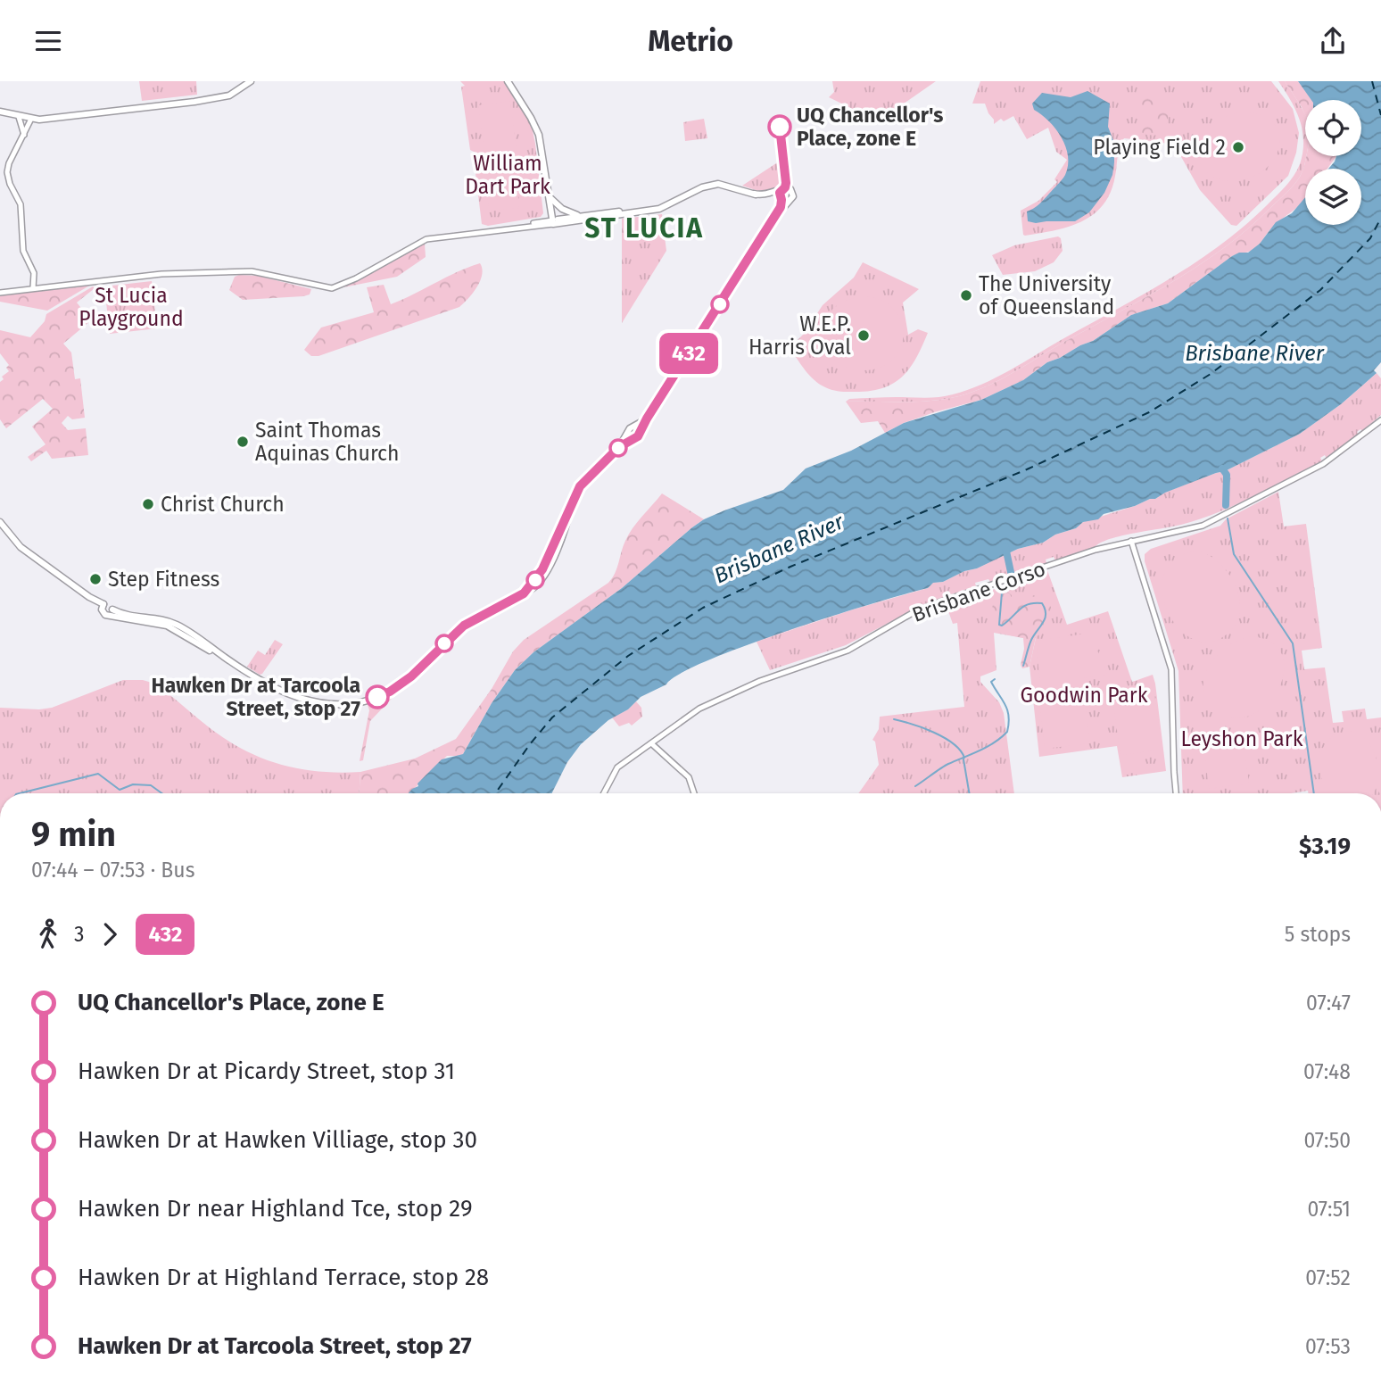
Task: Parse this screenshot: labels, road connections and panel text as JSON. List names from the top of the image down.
{
  "streets": {
    "street": ["Brisbane Corso"]
  },
  "districts": ["ST LUCIA"],
  "water": ["Brisbane River"],
  "parks": [
    "William Dart Park",
    "St Lucia Playground",
    "Goodwin Park",
    "Leyshon Park"
  ],
  "places": [
    "UQ Chancellor's Place, zone E",
    "Playing Field 2",
    "The University of Queensland",
    "W.E.P. Harris Oval",
    "Saint Thomas Aquinas Church",
    "Christ Church",
    "Step Fitness",
    "Hawken Dr at Tarcoola Street, stop 27"
  ],
  "lines": ["bus line 432"],
  "page": {
    "header": "Metrio",
    "on_map": "432",
    "heading": ["9 min", "07:44 – 07:53 · Bus", "$3.19"],
    "legs": ["3", "432", "5 stops"],
    "list": [
      {
        "name": "UQ Chancellor's Place, zone E",
        "value": "07:47"
      },
      {
        "name": "Hawken Dr at Picardy Street, stop 31",
        "value": "07:48"
      },
      {
        "name": "Hawken Dr at Hawken Villiage, stop 30",
        "value": "07:50"
      },
      {
        "name": "Hawken Dr near Highland Tce, stop 29",
        "value": "07:51"
      },
      {
        "name": "Hawken Dr at Highland Terrace, stop 28",
        "value": "07:52"
      },
      {
        "name": "Hawken Dr at Tarcoola Street, stop 27",
        "value": "07:53"
      }
    ]
  }
}
